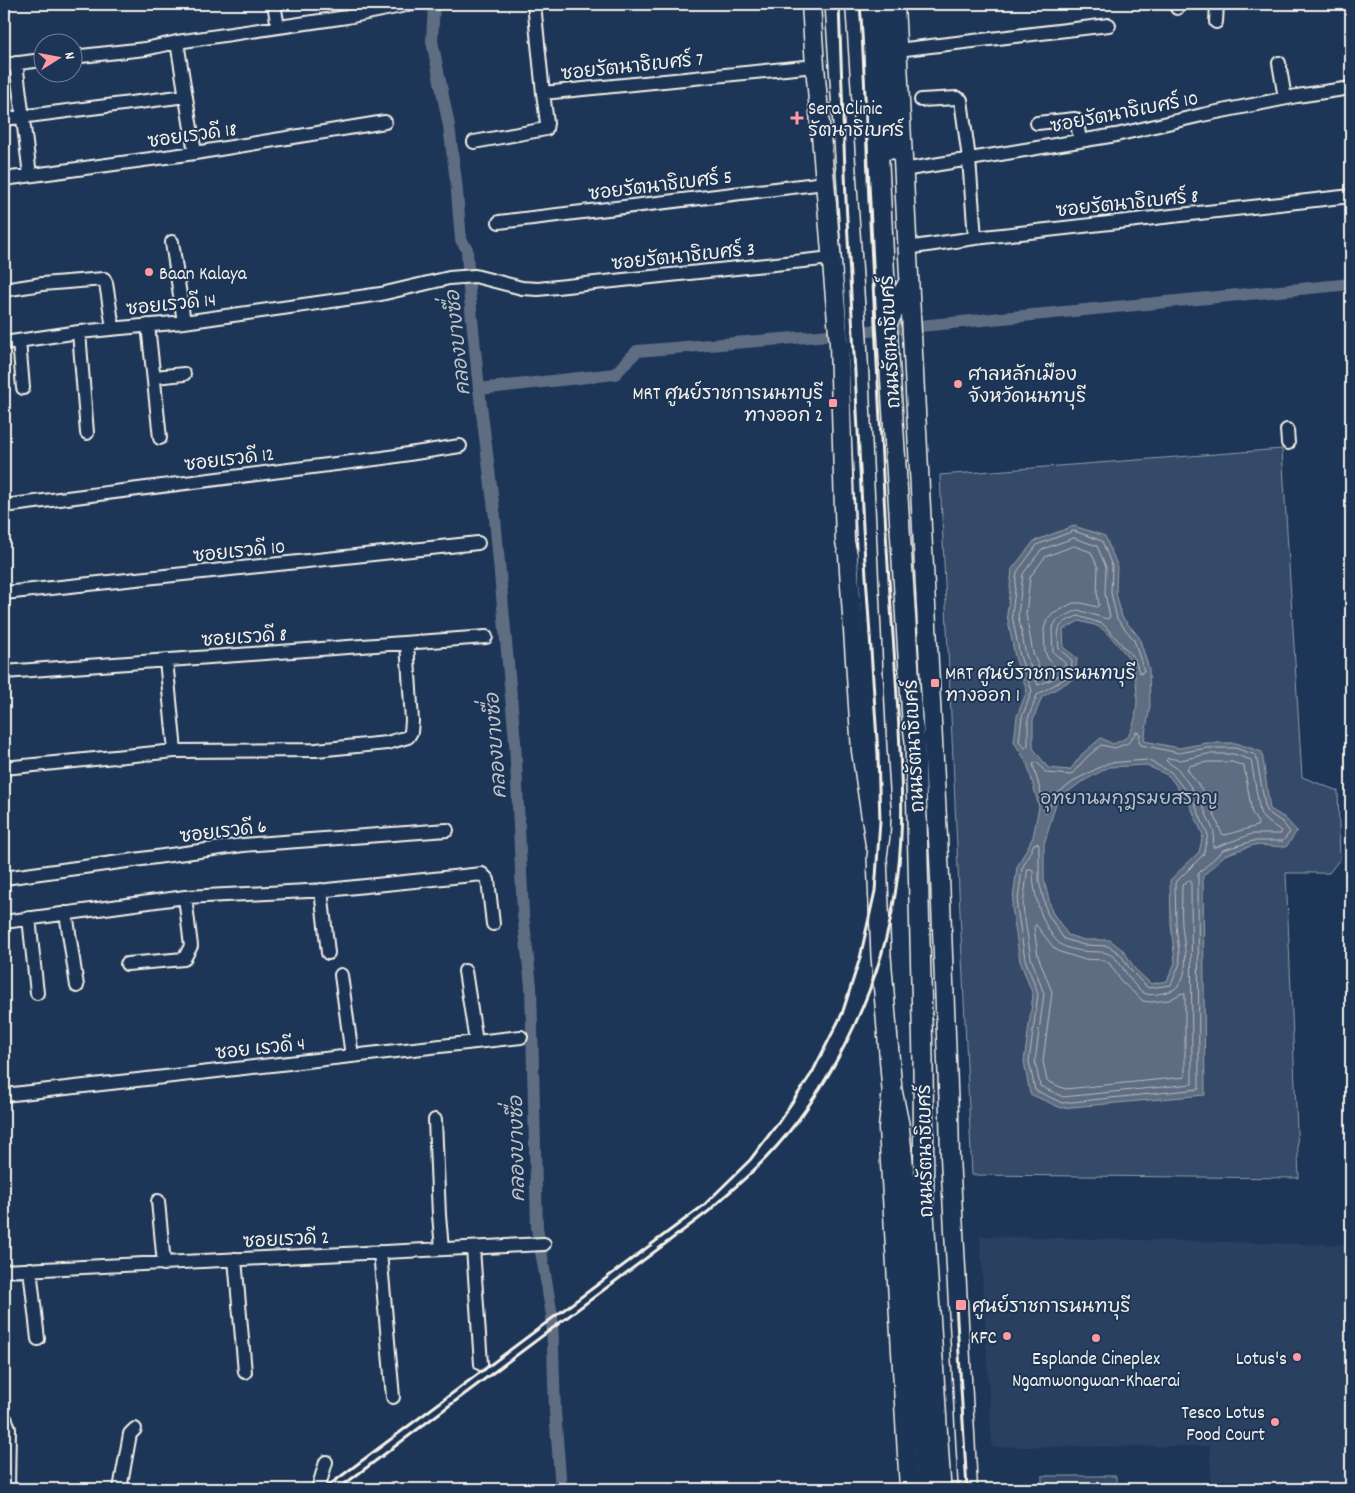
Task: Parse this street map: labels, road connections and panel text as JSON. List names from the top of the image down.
{
  "streets": {
    "main road": ["ถนนรัตนาธิเบศร์"],
    "street": [
      "ซอยรัตนาธิเบศร์ 7",
      "ซอยรัตนาธิเบศร์ 10",
      "ซอยเรวดี 18",
      "ซอยรัตนาธิเบศร์ 5",
      "ซอยรัตนาธิเบศร์ 8",
      "ซอยรัตนาธิเบศร์ 3",
      "ซอยเรวดี 14",
      "ซอยเรวดี 12",
      "ซอยเรวดี 10",
      "ซอยเรวดี 8",
      "ซอยเรวดี 6",
      "ซอย เรวดี 4",
      "ซอยเรวดี 2"
    ]
  },
  "crossings": [
    ["ซอยรัตนาธิเบศร์ 7", "ถนนรัตนาธิเบศร์"],
    ["ซอยรัตนาธิเบศร์ 10", "ถนนรัตนาธิเบศร์"],
    ["ซอยรัตนาธิเบศร์ 5", "ถนนรัตนาธิเบศร์"],
    ["ซอยรัตนาธิเบศร์ 8", "ถนนรัตนาธิเบศร์"],
    ["ซอยรัตนาธิเบศร์ 3", "ซอยเรวดี 14"],
    ["ซอยรัตนาธิเบศร์ 3", "ถนนรัตนาธิเบศร์"]
  ],
  "water": ["คลองบางซื่อ"],
  "parks": ["อุทยานมกุฎรมยสราญ"],
  "places": {
    "health": ["Sera Clinic รัตนาธิเบศร์"],
    "other": [
      "Baan Kalaya",
      "ศาลหลักเมือง จังหวัดนนทบุรี",
      "KFC",
      "Esplande Cineplex Ngamwongwan-Khaerai",
      "Lotus's",
      "Tesco Lotus Food Court"
    ],
    "transit": ["MRT ศูนย์ราชการนนทบุรี ทางออก 2", "MRT ศูนย์ราชการนนทบุรี ทางออก 1", "ศูนย์ราชการนนทบุรี"]
  },
  "north": "right"
}
